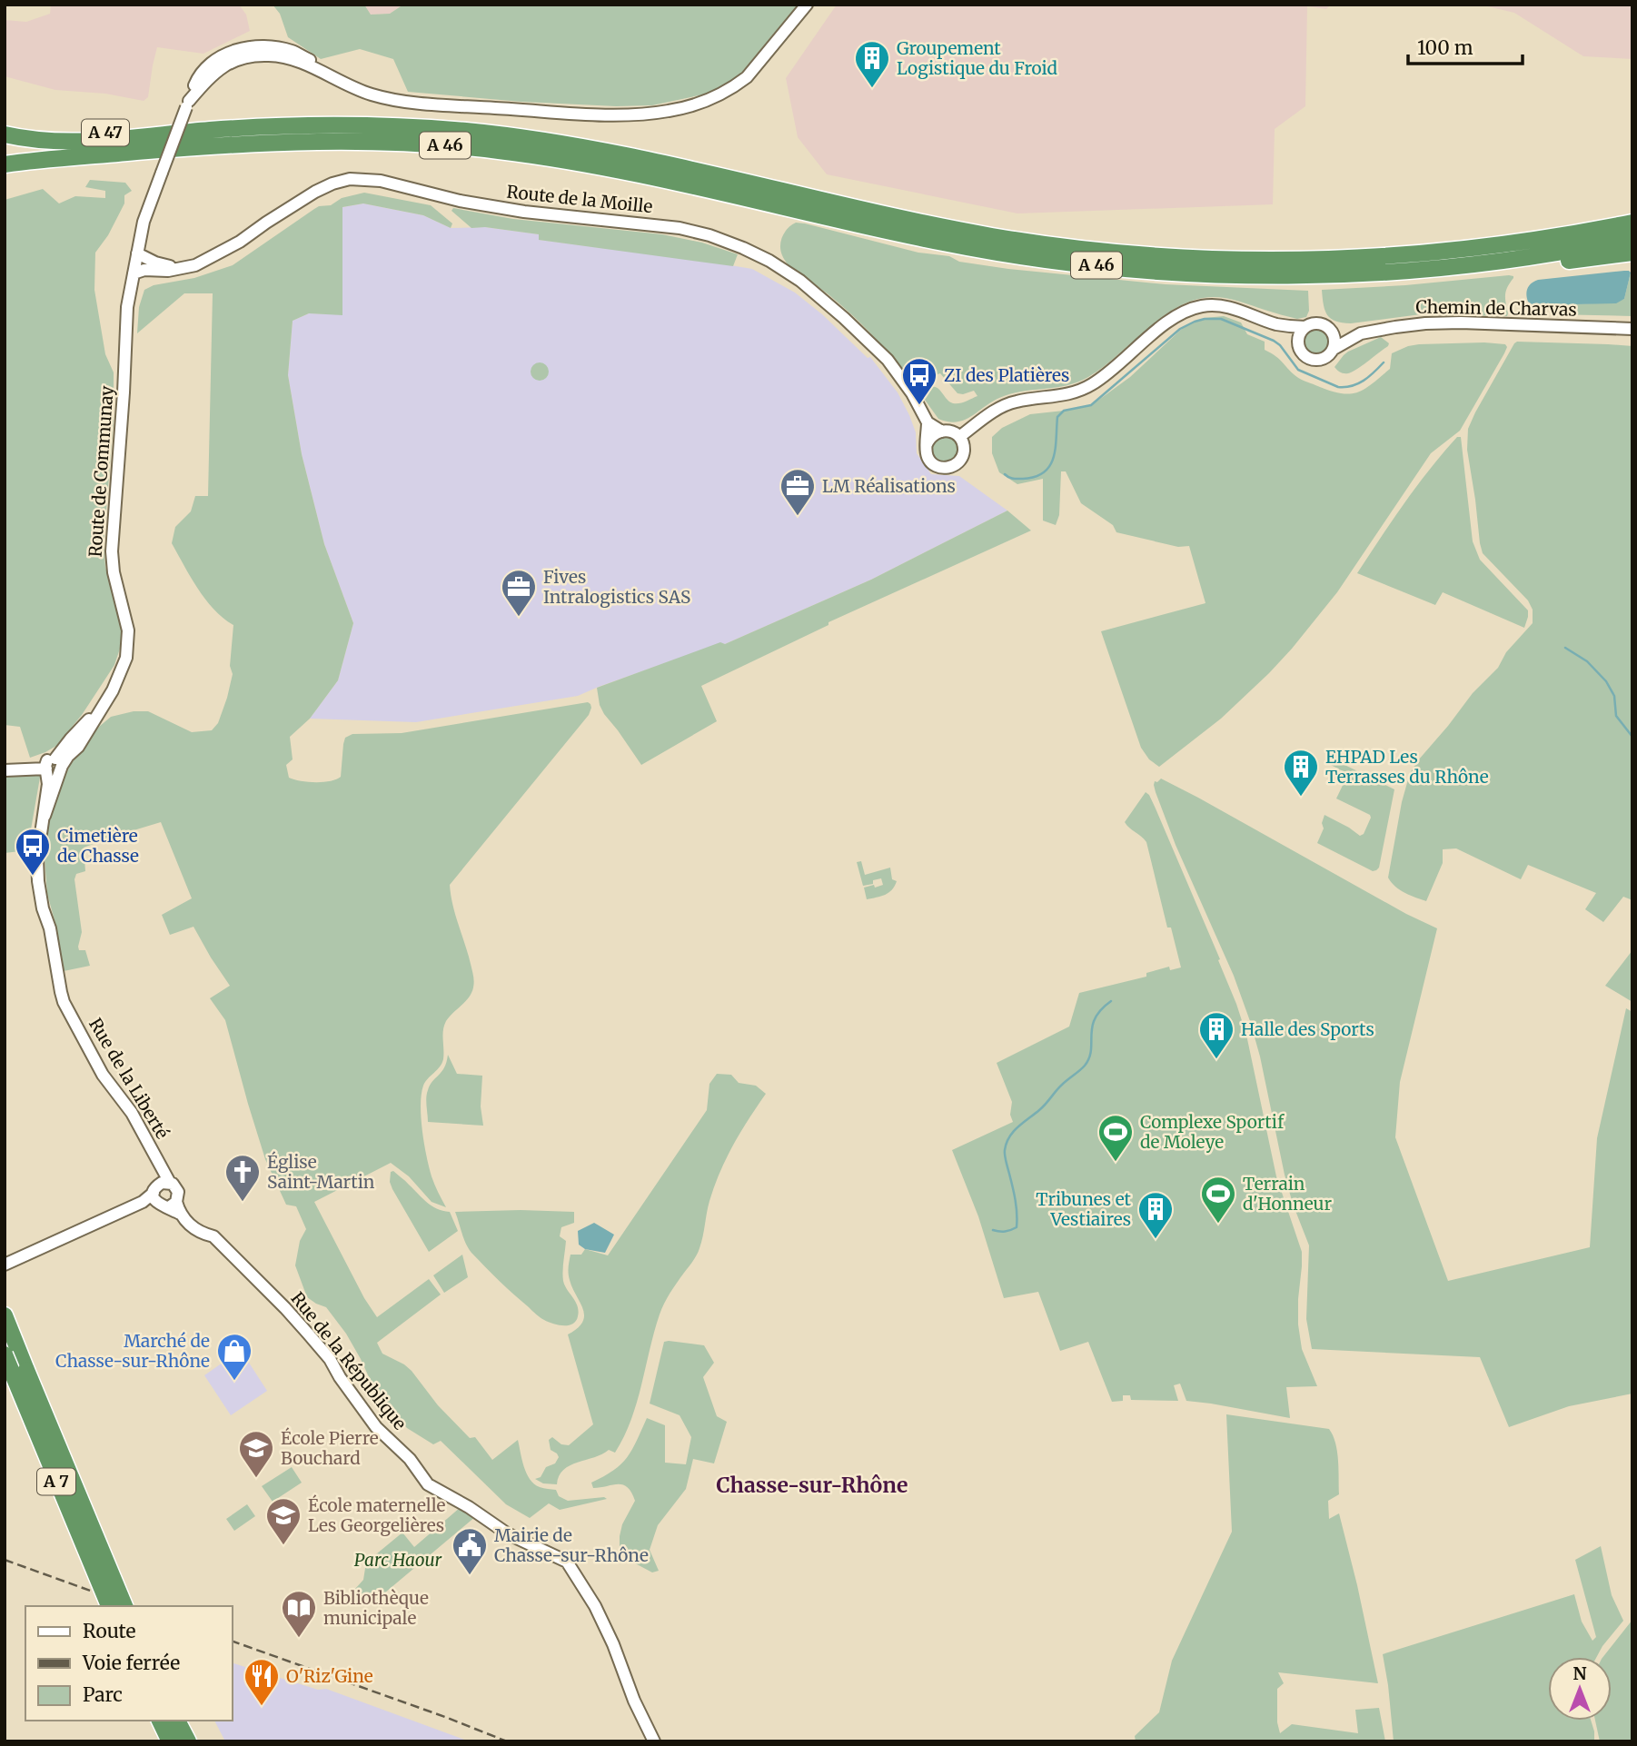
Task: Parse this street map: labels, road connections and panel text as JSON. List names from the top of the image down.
{
  "streets": {
    "highway": ["A 47", "A 46", "A 7"],
    "street": [
      "Route de la Moille",
      "Chemin de Charvas",
      "Route de Communay",
      "Rue de la Liberté",
      "Rue de la République"
    ]
  },
  "crossings": [
    ["A 47", "A 46"],
    ["Route de la Moille", "Route de Communay"],
    ["Route de Communay", "Rue de la Liberté"],
    ["Rue de la Liberté", "Rue de la République"]
  ],
  "districts": ["Chasse-sur-Rhône"],
  "parks": ["Parc Haour"],
  "places": {
    "building": [
      "Groupement Logistique du Froid",
      "EHPAD Les Terrasses du Rhône",
      "Halle des Sports",
      "Tribunes et Vestiaires"
    ],
    "bus stop": ["ZI des Platières", "Cimetière de Chasse"],
    "office": ["LM Réalisations", "Fives Intralogistics SAS"],
    "sports": ["Complexe Sportif de Moleye", "Terrain d'Honneur"],
    "church": ["Église Saint-Martin"],
    "shop": ["Marché de Chasse-sur-Rhône"],
    "school or university": ["École Pierre Bouchard", "École maternelle Les Georgelières"],
    "public building": ["Mairie de Chasse-sur-Rhône"],
    "library": ["Bibliothèque municipale"],
    "restaurant": ["O'Riz'Gine"]
  },
  "legend": ["Route", "Voie ferrée", "Parc"],
  "scale_bar": "100 m",
  "north": "top"
}
